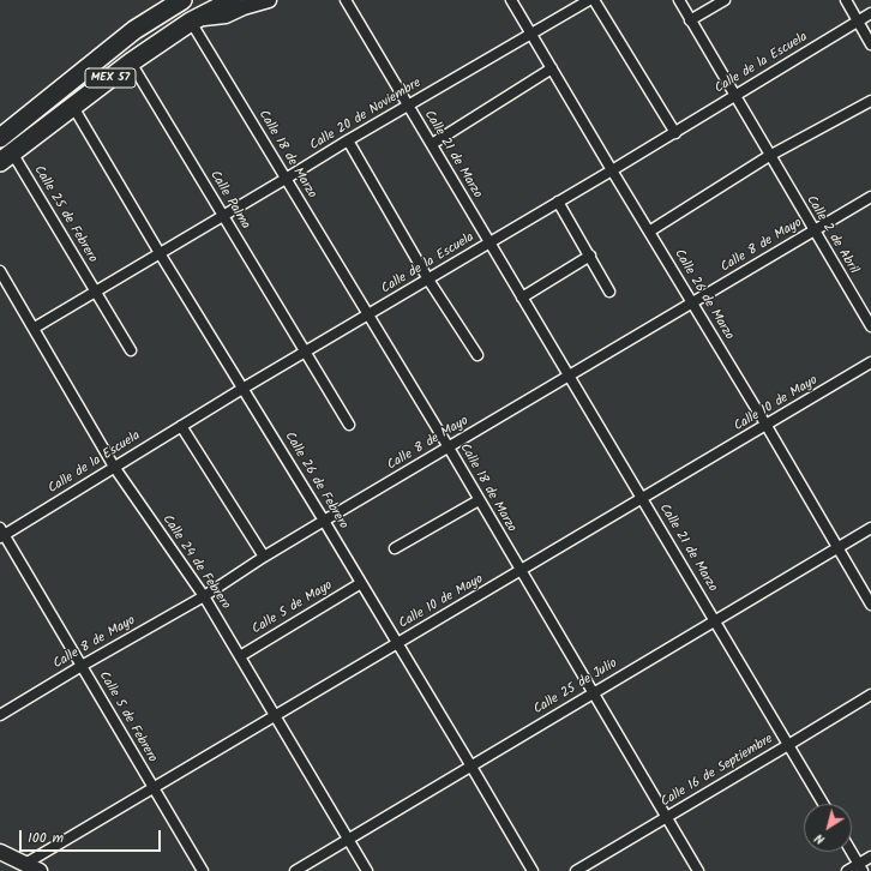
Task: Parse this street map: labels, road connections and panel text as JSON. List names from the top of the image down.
{
  "streets": {
    "highway": ["MEX 57"],
    "street": [
      "Calle de la Escuela",
      "Calle 20 de Noviembre",
      "Calle 18 de Marzo",
      "Calle 21 de Marzo",
      "Calle Palma",
      "Calle 25 de Febrero",
      "Calle 2 de Abril",
      "Calle 8 de Mayo",
      "Calle 26 de Marzo",
      "Calle 10 de Mayo",
      "Calle 26 de Febrero",
      "Calle 24 de Febrero",
      "Calle 5 de Mayo",
      "Calle 25 de Julio",
      "Calle 5 de Febrero",
      "Calle 16 de Septiembre"
    ]
  },
  "crossings": [
    ["Calle de la Escuela", "Calle 18 de Marzo"],
    ["Calle de la Escuela", "Calle 21 de Marzo"],
    ["Calle de la Escuela", "Calle Palma"],
    ["Calle de la Escuela", "Calle 2 de Abril"],
    ["Calle de la Escuela", "Calle 26 de Marzo"],
    ["Calle de la Escuela", "Calle 26 de Febrero"],
    ["Calle de la Escuela", "Calle 24 de Febrero"],
    ["Calle de la Escuela", "Calle 5 de Febrero"],
    ["MEX 57", "Calle 18 de Marzo"],
    ["MEX 57", "Calle Palma"],
    ["MEX 57", "Calle 25 de Febrero"],
    ["MEX 57", "Calle 26 de Febrero"],
    ["Calle 20 de Noviembre", "Calle 18 de Marzo"],
    ["Calle 20 de Noviembre", "Calle 21 de Marzo"],
    ["Calle 20 de Noviembre", "Calle Palma"],
    ["Calle 20 de Noviembre", "Calle 25 de Febrero"],
    ["Calle 20 de Noviembre", "Calle 26 de Marzo"],
    ["Calle 20 de Noviembre", "Calle 26 de Febrero"],
    ["Calle 20 de Noviembre", "Calle 24 de Febrero"],
    ["Calle 18 de Marzo", "Calle 8 de Mayo"],
    ["Calle 18 de Marzo", "Calle 10 de Mayo"],
    ["Calle 18 de Marzo", "Calle 25 de Julio"],
    ["Calle 18 de Marzo", "Calle 16 de Septiembre"],
    ["Calle 21 de Marzo", "Calle 8 de Mayo"],
    ["Calle 21 de Marzo", "Calle 10 de Mayo"],
    ["Calle 21 de Marzo", "Calle 25 de Julio"],
    ["Calle 21 de Marzo", "Calle 16 de Septiembre"],
    ["Calle 2 de Abril", "Calle 8 de Mayo"],
    ["Calle 8 de Mayo", "Calle 26 de Marzo"],
    ["Calle 8 de Mayo", "Calle 26 de Febrero"],
    ["Calle 8 de Mayo", "Calle 24 de Febrero"],
    ["Calle 8 de Mayo", "Calle 5 de Febrero"],
    ["Calle 26 de Marzo", "Calle 10 de Mayo"],
    ["Calle 26 de Marzo", "Calle 25 de Julio"],
    ["Calle 10 de Mayo", "Calle 26 de Febrero"],
    ["Calle 10 de Mayo", "Calle 24 de Febrero"],
    ["Calle 10 de Mayo", "Calle 5 de Febrero"],
    ["Calle 26 de Febrero", "Calle 5 de Mayo"],
    ["Calle 26 de Febrero", "Calle 25 de Julio"],
    ["Calle 24 de Febrero", "Calle 5 de Mayo"],
    ["Calle 24 de Febrero", "Calle 25 de Julio"]
  ],
  "scale_bar": "100 m",
  "north": "bottom left"
}
